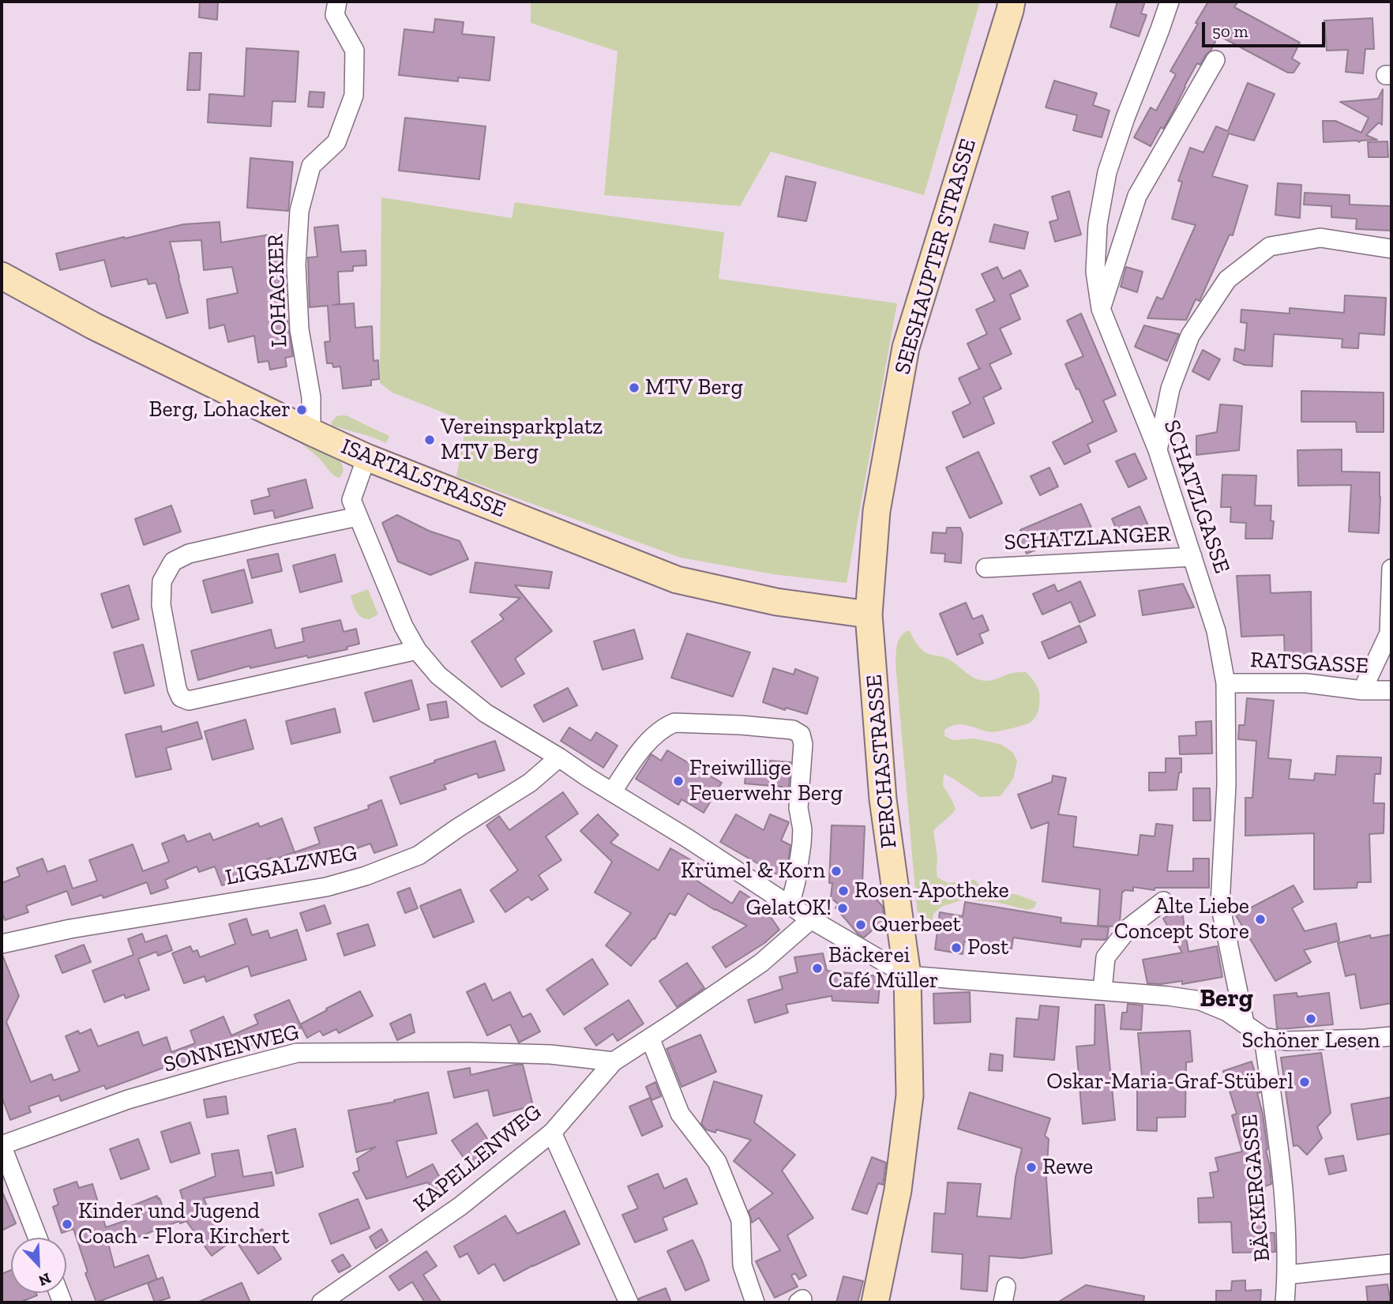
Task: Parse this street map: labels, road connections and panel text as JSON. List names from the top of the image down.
{
  "streets": {
    "main road": ["SEESHAUPTER STRASSE", "ISARTALSTRASSE", "PERCHASTRASSE"],
    "street": [
      "LOHACKER",
      "SCHATZLGASSE",
      "SCHATZLANGER",
      "RATSGASSE",
      "LIGSALZWEG",
      "SONNENWEG",
      "KAPELLENWEG",
      "BÄCKERGASSE"
    ]
  },
  "crossings": [
    ["SEESHAUPTER STRASSE", "ISARTALSTRASSE"],
    ["SEESHAUPTER STRASSE", "PERCHASTRASSE"],
    ["LOHACKER", "ISARTALSTRASSE"],
    ["ISARTALSTRASSE", "PERCHASTRASSE"],
    ["SCHATZLGASSE", "SCHATZLANGER"],
    ["SCHATZLGASSE", "RATSGASSE"],
    ["SONNENWEG", "KAPELLENWEG"]
  ],
  "districts": ["Berg"],
  "places": [
    "MTV Berg",
    "Berg, Lohacker",
    "Vereinsparkplatz MTV Berg",
    "Freiwillige Feuerwehr Berg",
    "Krümel & Korn",
    "Rosen-Apotheke",
    "GelatOK!",
    "Alte Liebe Concept Store",
    "Querbeet",
    "Post",
    "Bäckerei Café Müller",
    "Schöner Lesen",
    "Oskar-Maria-Graf-Stüberl",
    "Rewe",
    "Kinder und Jugend Coach - Flora Kirchert"
  ],
  "scale_bar": "50 m",
  "north": "bottom right"
}
